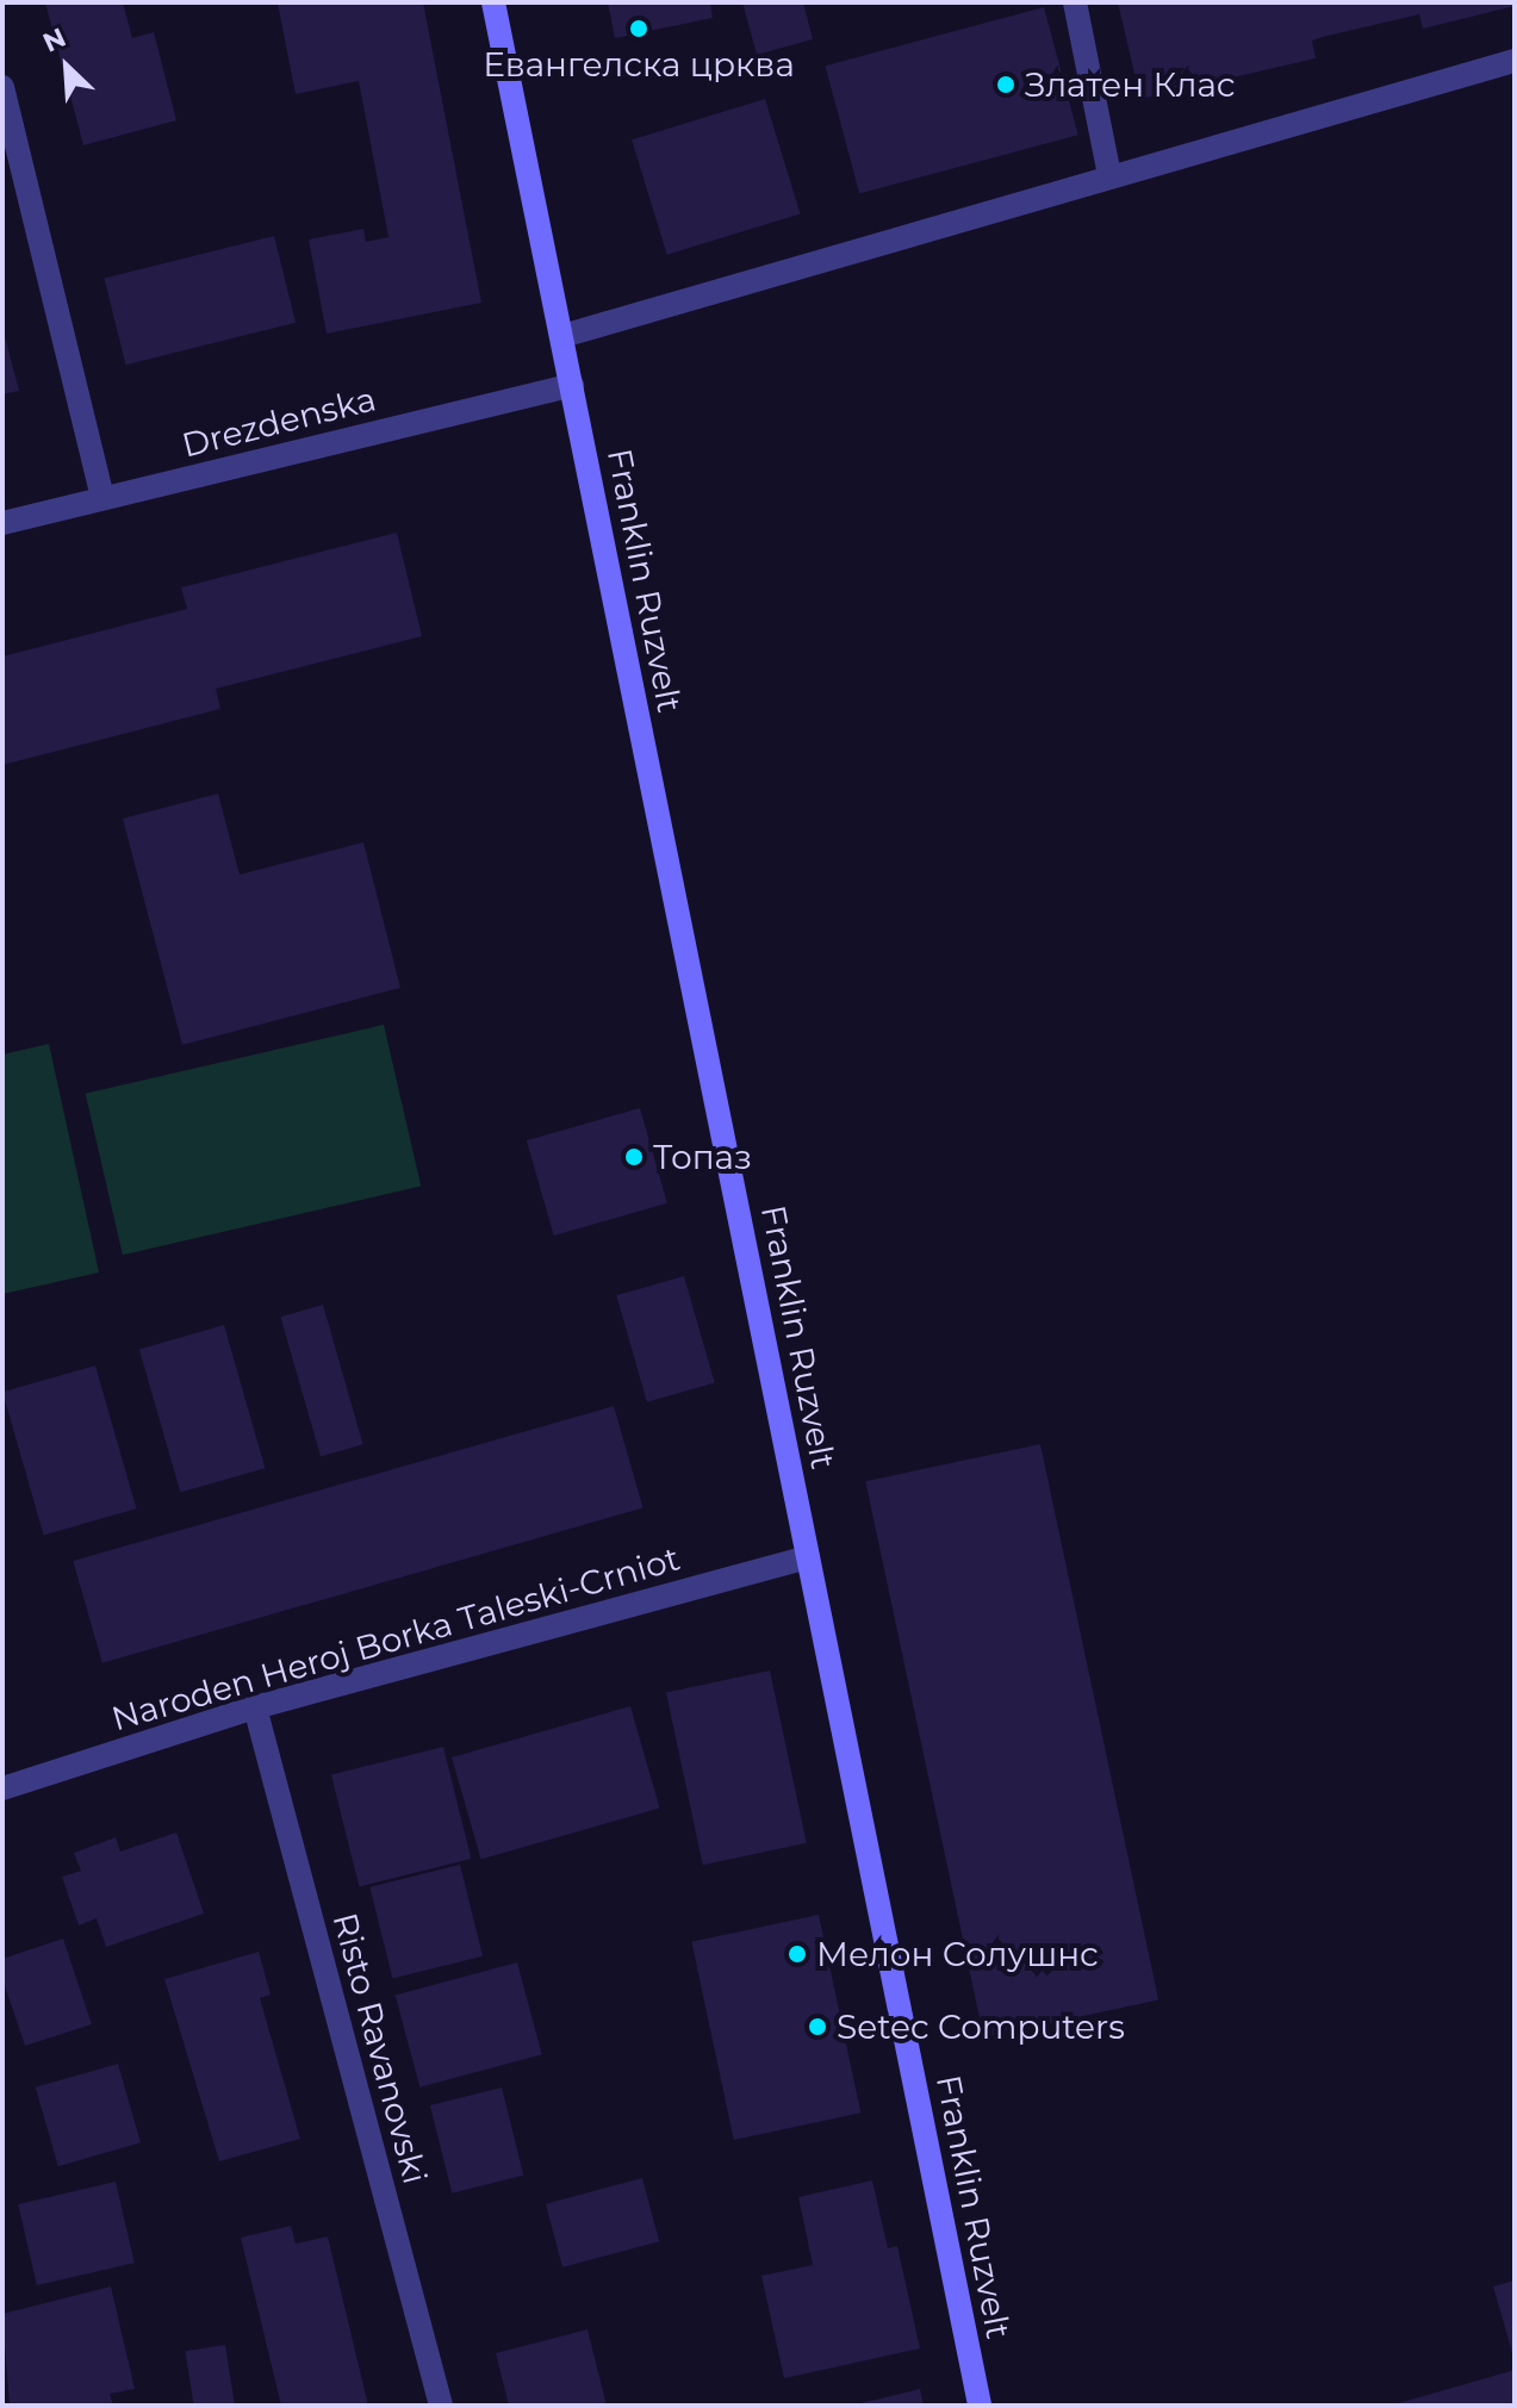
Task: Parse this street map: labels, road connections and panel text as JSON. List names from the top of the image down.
{
  "streets": {
    "street": [
      "Drezdenska",
      "Franklin Ruzvelt",
      "Naroden Heroj Borka Taleski-Crniot",
      "Risto Ravanovski"
    ]
  },
  "crossings": [
    ["Drezdenska", "Franklin Ruzvelt"],
    ["Franklin Ruzvelt", "Naroden Heroj Borka Taleski-Crniot"],
    ["Naroden Heroj Borka Taleski-Crniot", "Risto Ravanovski"]
  ],
  "places": [
    "Евангелска црква",
    "Златен Клас",
    "Топаз",
    "Мелон Солушнс",
    "Setec Computers"
  ],
  "north": "top left"
}
